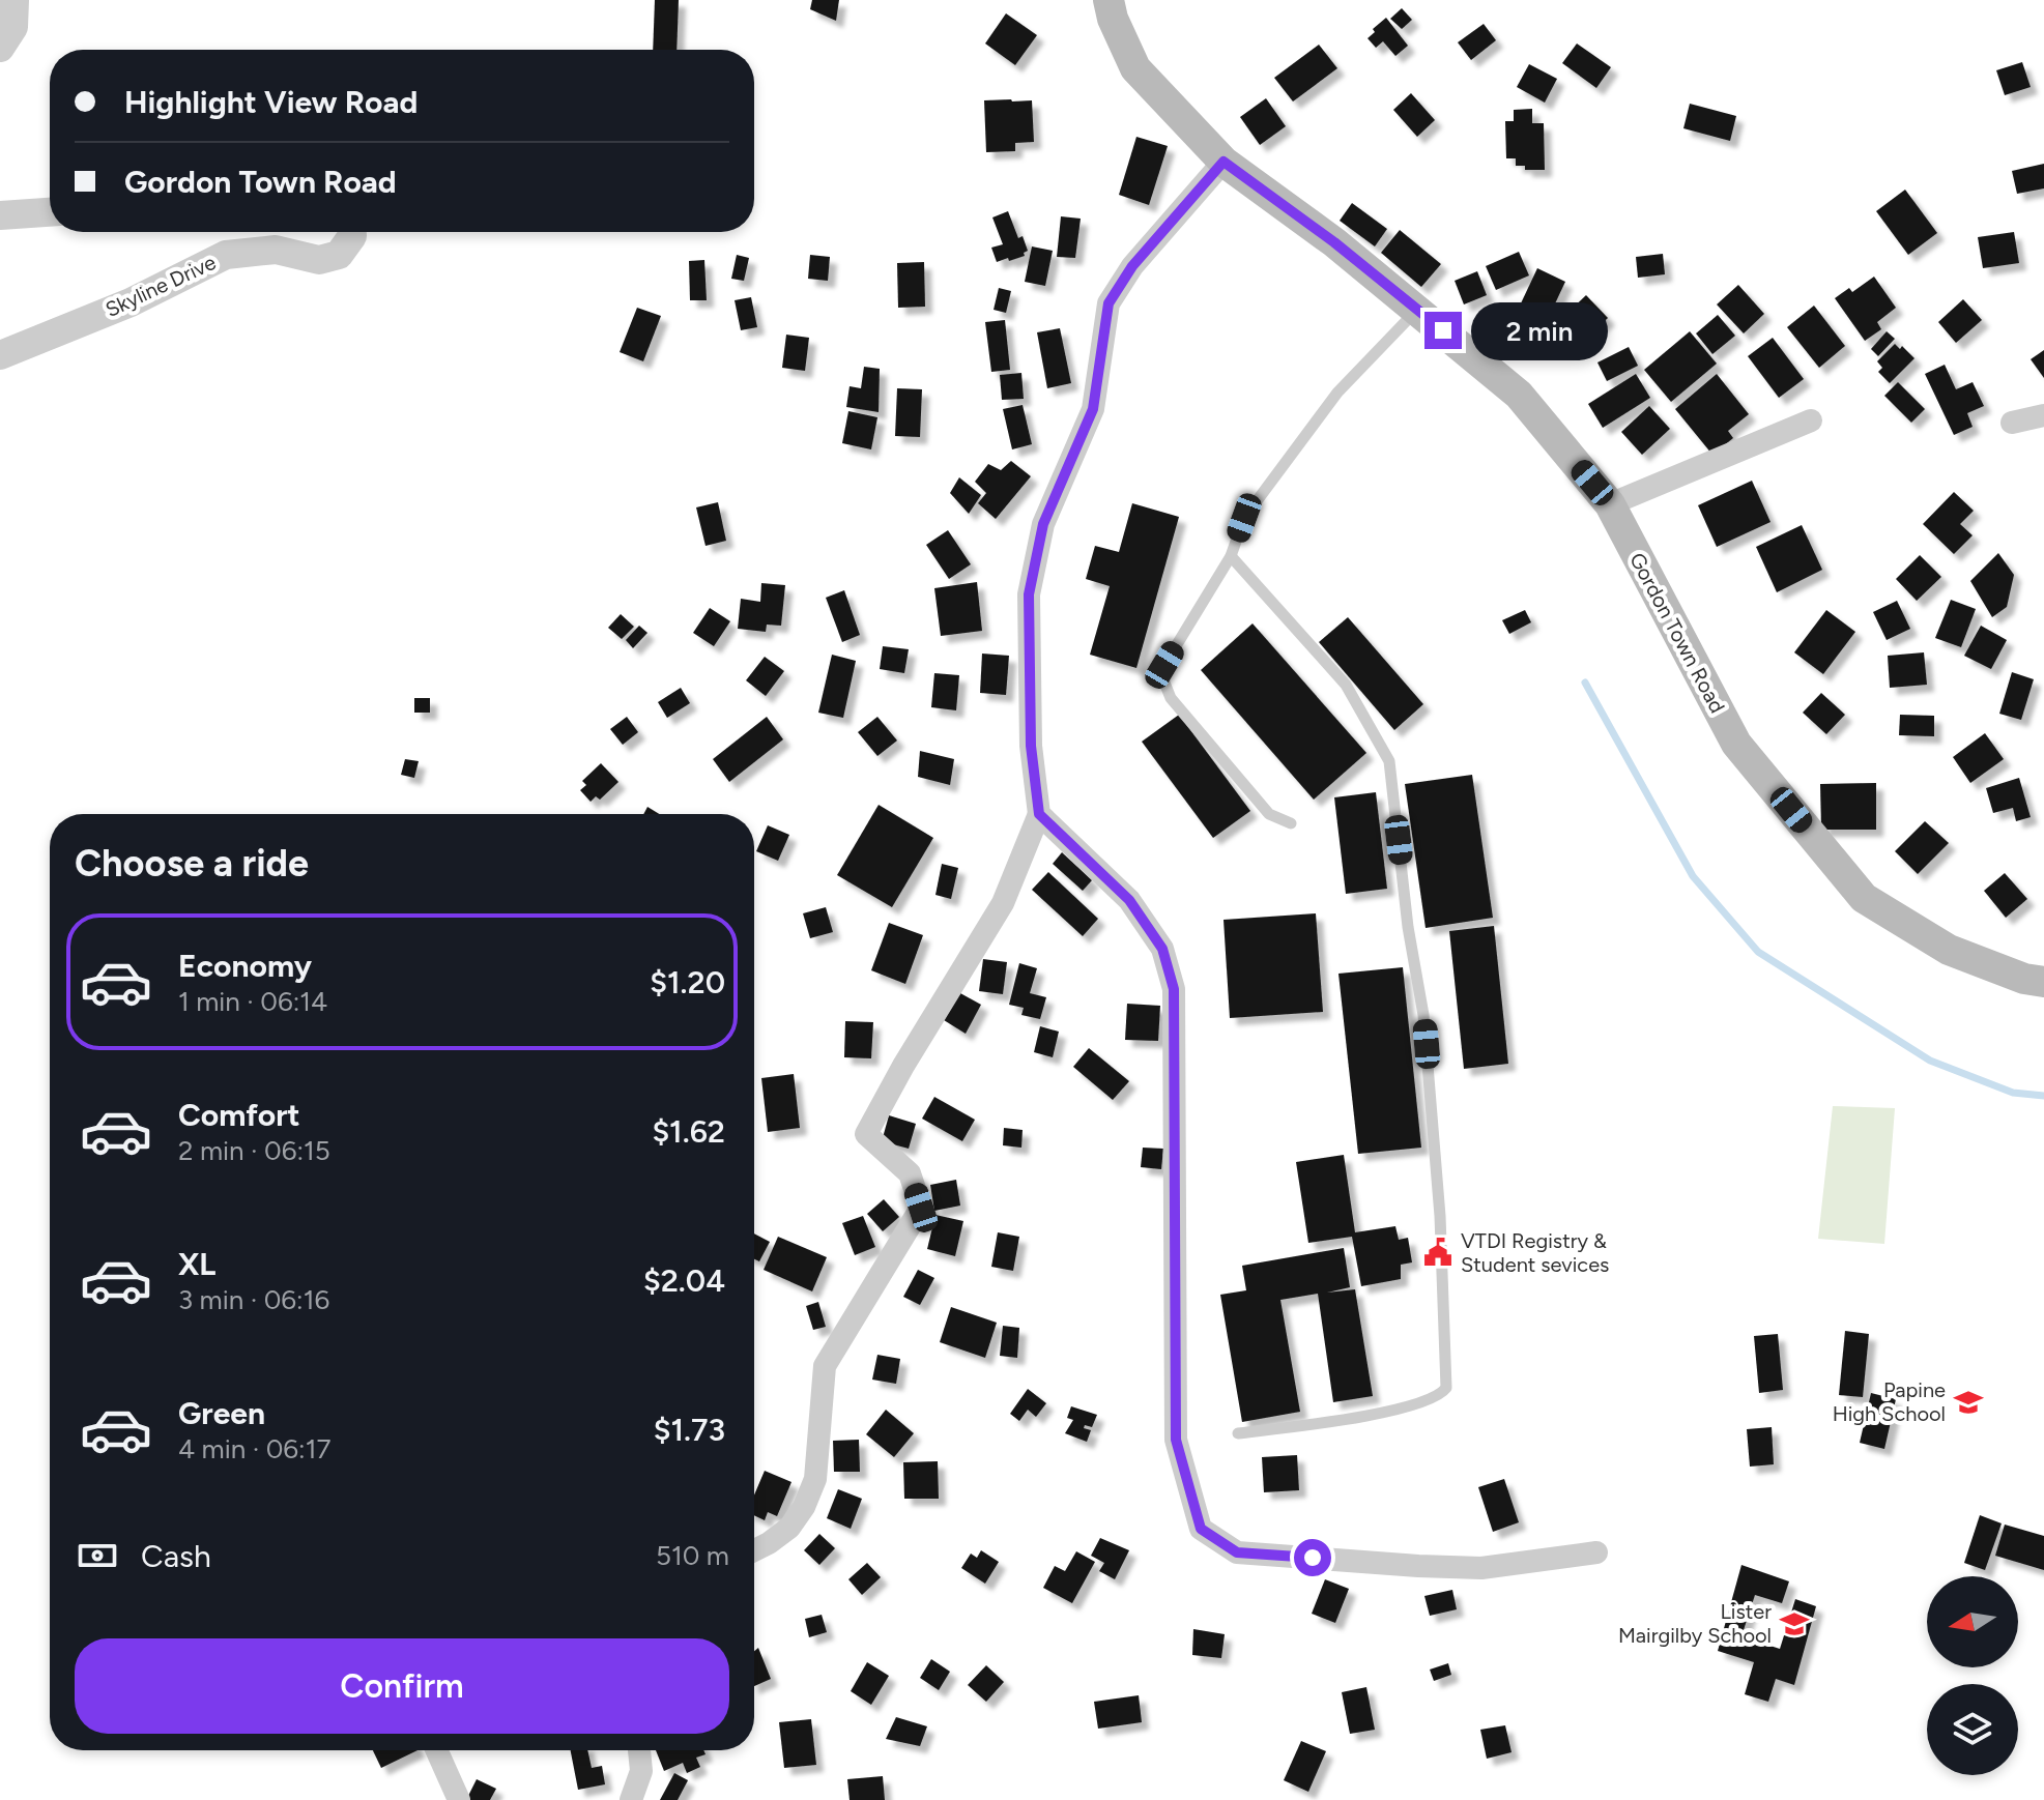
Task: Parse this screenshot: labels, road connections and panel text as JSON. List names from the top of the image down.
{
  "streets": {
    "main road": ["Gordon Town Road"],
    "street": ["Skyline Drive"]
  },
  "places": {
    "public building": ["VTDI Registry & Student sevices"],
    "school or university": ["Papine High School", "Lister Mairgilby School"]
  },
  "north": "left",
  "page": {
    "banner": ["Highlight View Road", "Gordon Town Road"],
    "bubble": "2 min",
    "heading": "Choose a ride",
    "list": [
      {
        "name": "Economy",
        "note": "1 min · 06:14",
        "value": "$1.20"
      },
      {
        "name": "Comfort",
        "note": "2 min · 06:15",
        "value": "$1.62"
      },
      {
        "name": "XL",
        "note": "3 min · 06:16",
        "value": "$2.04"
      },
      {
        "name": "Green",
        "note": "4 min · 06:17",
        "value": "$1.73"
      }
    ],
    "pay": ["Cash", "510 m"],
    "buttons": "Confirm"
  }
}
